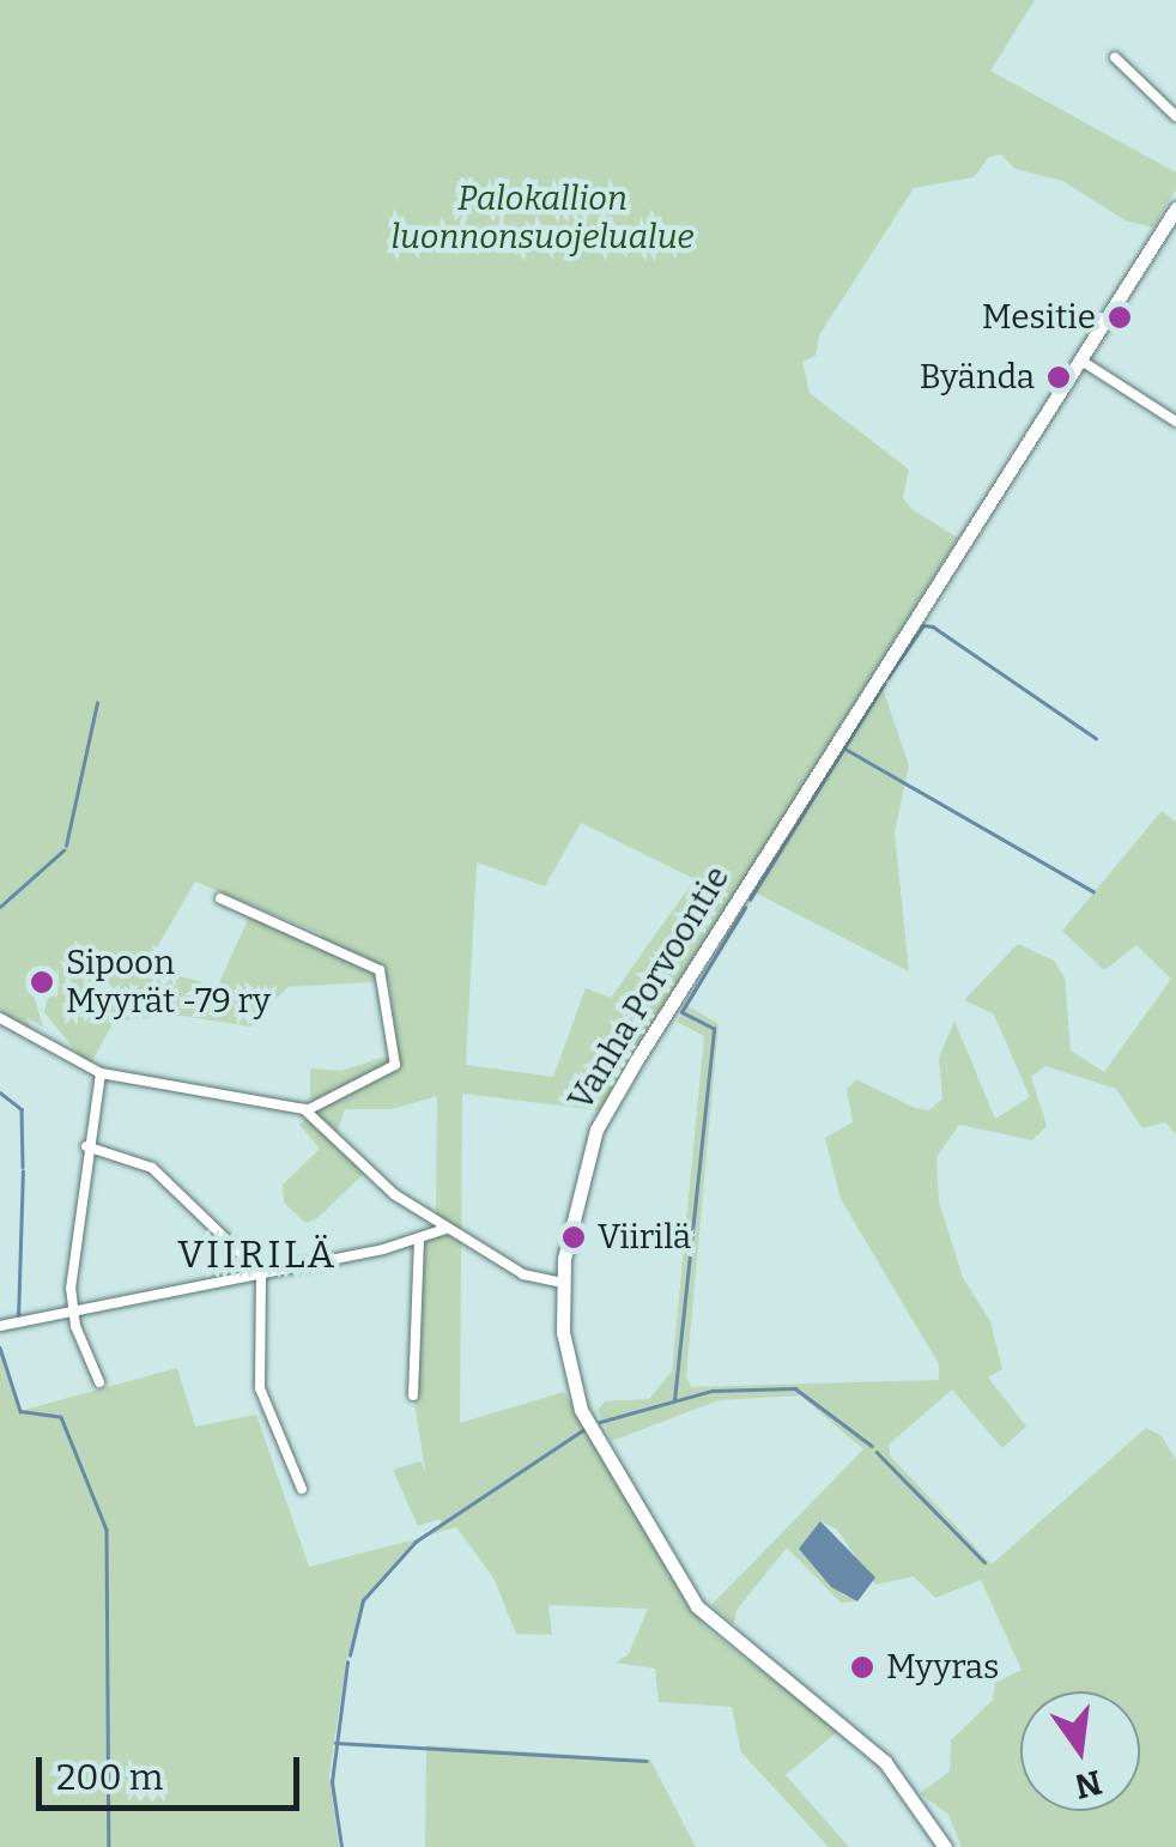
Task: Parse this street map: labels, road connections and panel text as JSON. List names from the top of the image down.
{
  "streets": {
    "street": ["Vanha Porvoontie"]
  },
  "districts": ["VIIRILÄ"],
  "parks": ["Palokallion luonnonsuojelualue"],
  "places": [
    "Mesitie",
    "Byända",
    "Sipoon Myyrät -79 ry",
    "Viirilä",
    "Myyras"
  ],
  "scale_bar": "200 m",
  "north": "bottom"
}
